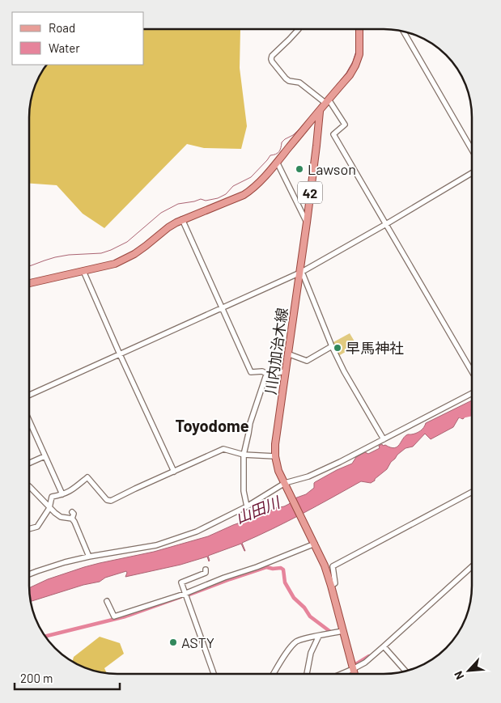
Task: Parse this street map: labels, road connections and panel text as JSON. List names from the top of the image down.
{
  "streets": {
    "main road": ["42", "川内加治木線"]
  },
  "districts": ["Toyodome"],
  "water": ["山田川"],
  "places": ["Lawson", "早馬神社", "ASTY"],
  "legend": ["Road", "Water"],
  "scale_bar": "200 m",
  "north": "bottom left"
}
